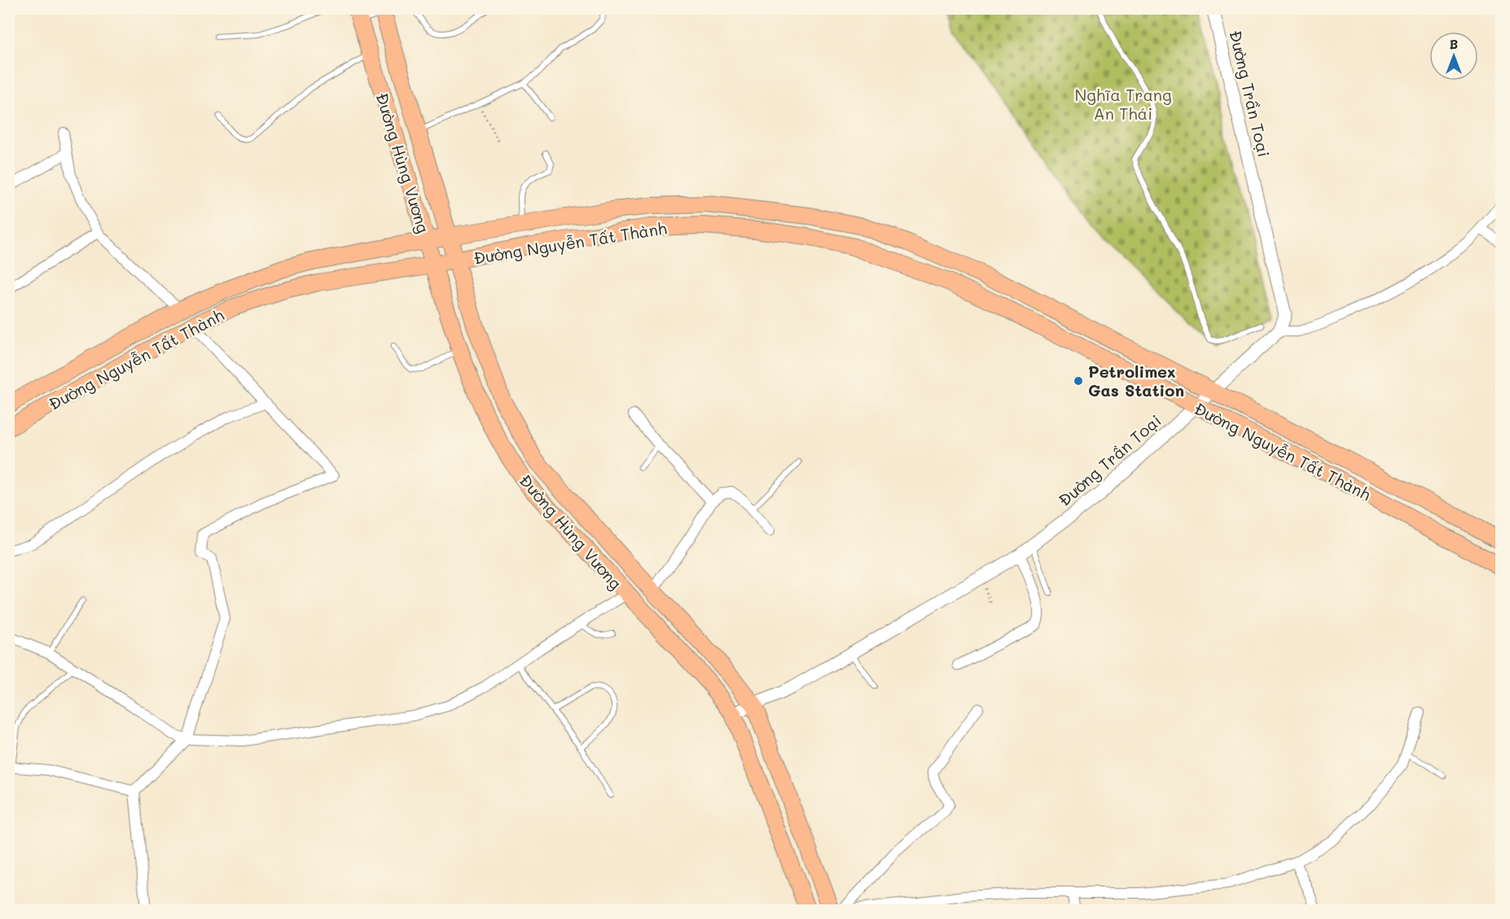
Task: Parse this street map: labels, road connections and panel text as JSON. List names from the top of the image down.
{
  "streets": {
    "main road": ["Đường Hùng Vương", "Đường Nguyễn Tất Thành"],
    "street": ["Đường Trần Toại"]
  },
  "crossings": [
    ["Đường Trần Toại", "Đường Hùng Vương"],
    ["Đường Trần Toại", "Đường Nguyễn Tất Thành"],
    ["Đường Hùng Vương", "Đường Nguyễn Tất Thành"]
  ],
  "parks": ["Nghĩa Trang An Thái"],
  "places": ["Petrolimex Gas Station"],
  "north": "top"
}
